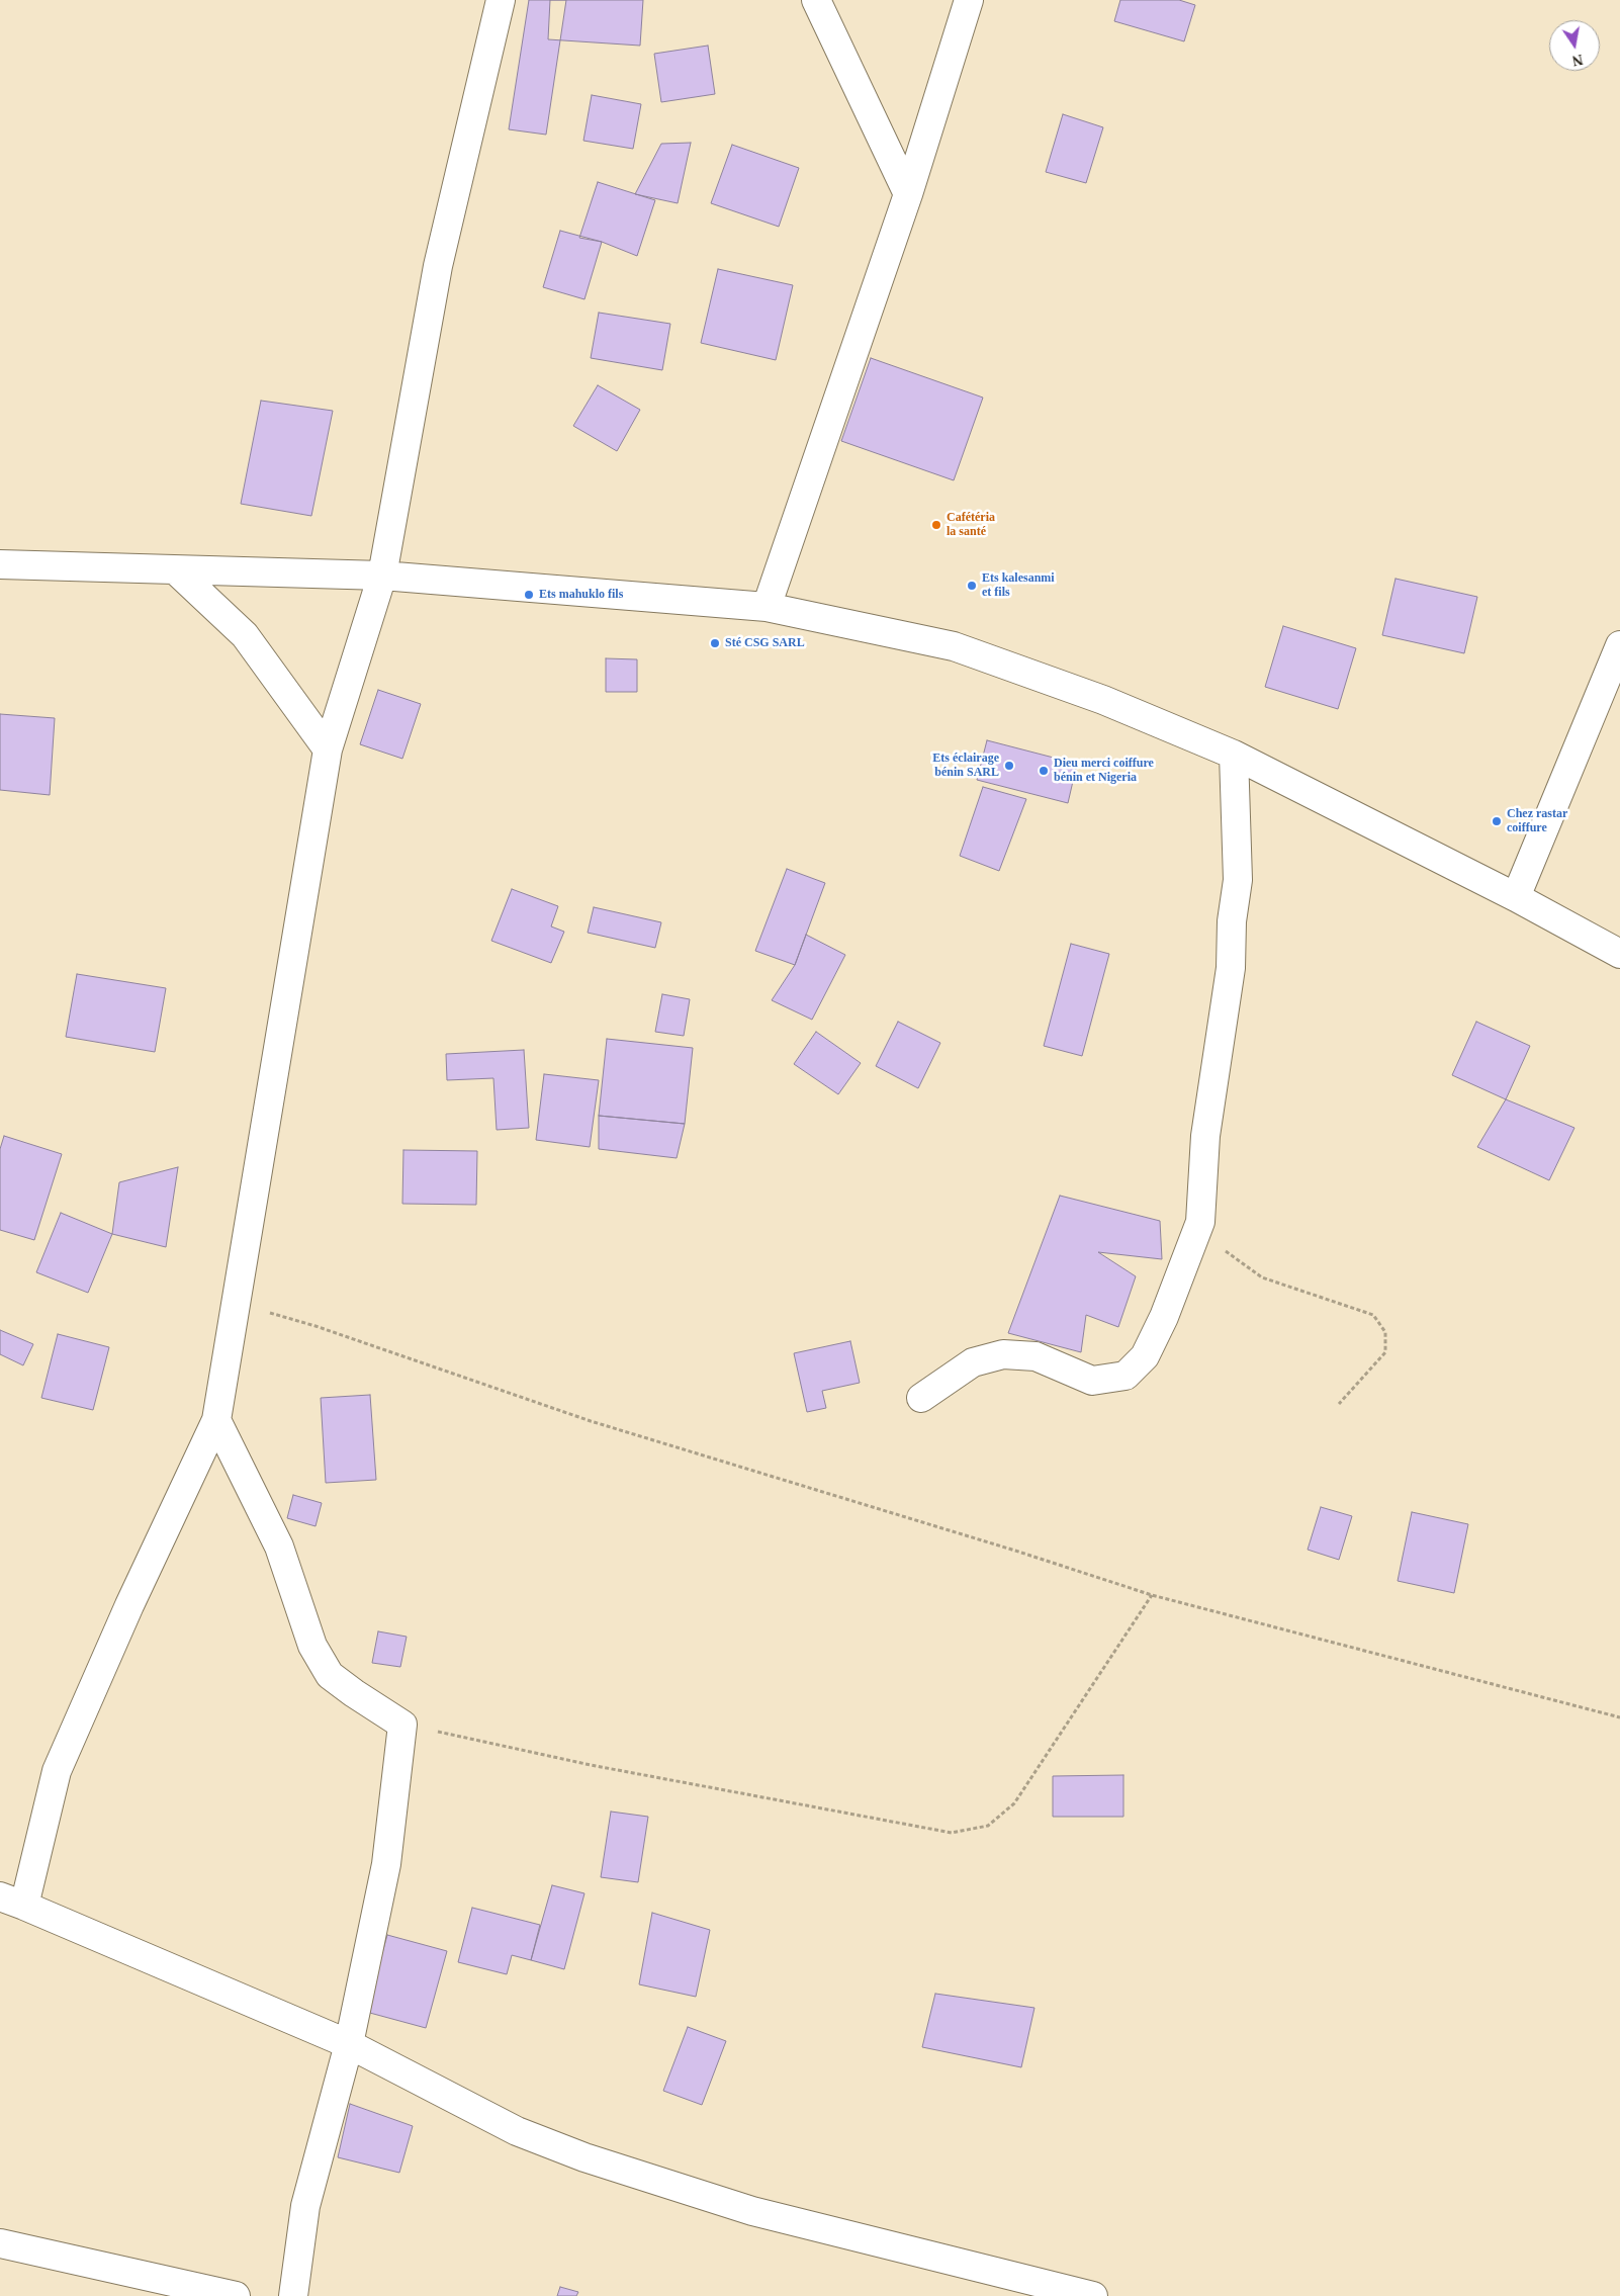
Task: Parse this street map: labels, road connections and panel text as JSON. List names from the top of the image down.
{
  "places": [
    "Cafétéria la santé",
    "Ets kalesanmi et fils",
    "Ets mahuklo fils",
    "Sté CSG SARL",
    "Ets éclairage bénin SARL",
    "Dieu merci coiffure bénin et Nigeria",
    "Chez rastar coiffure"
  ],
  "north": "bottom"
}
